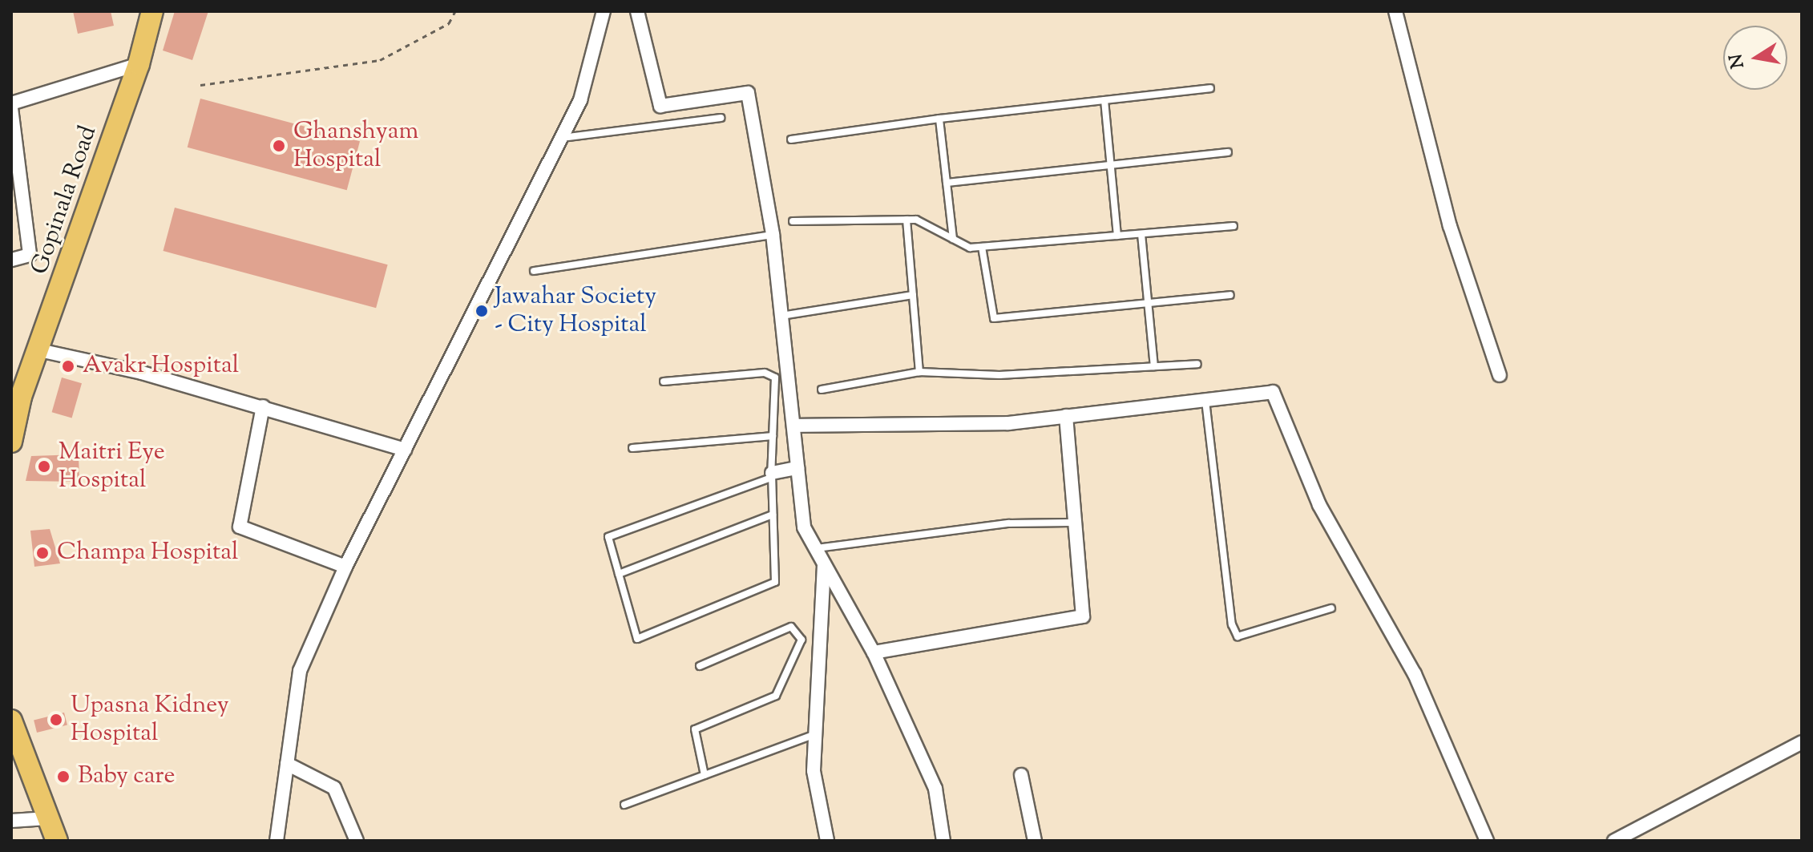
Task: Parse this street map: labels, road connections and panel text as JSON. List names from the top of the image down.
{
  "streets": {
    "main road": ["Gopinala Road"]
  },
  "places": [
    "Ghanshyam Hospital",
    "Jawahar Society - City Hospital",
    "Avakr Hospital",
    "Maitri Eye Hospital",
    "Champa Hospital",
    "Upasna Kidney Hospital",
    "Baby care"
  ],
  "north": "left"
}
